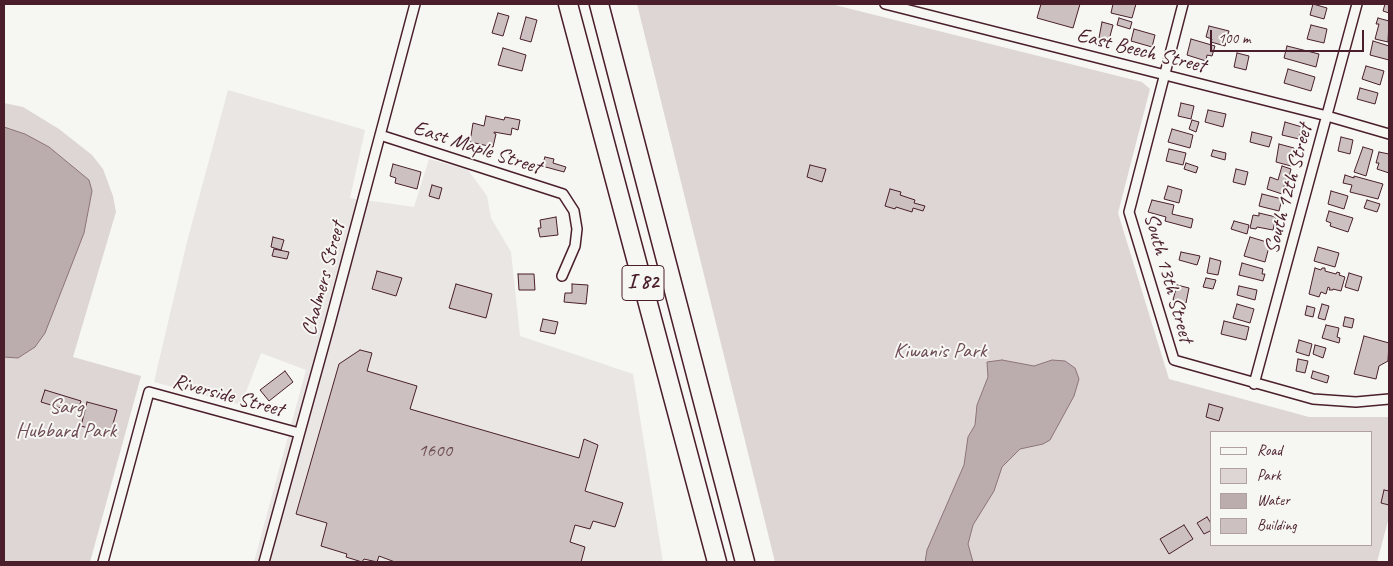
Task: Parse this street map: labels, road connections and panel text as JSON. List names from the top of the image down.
{
  "streets": {
    "highway": ["I 82"],
    "street": [
      "East Beech Street",
      "East Maple Street",
      "South 12th Street",
      "South 13th Street",
      "Chalmers Street",
      "Riverside Street"
    ]
  },
  "crossings": [
    ["East Beech Street", "South 12th Street"],
    ["East Beech Street", "South 13th Street"],
    ["East Maple Street", "Chalmers Street"],
    ["South 12th Street", "South 13th Street"],
    ["Chalmers Street", "Riverside Street"]
  ],
  "parks": ["Kiwanis Park", "Sarg Hubbard Park"],
  "house_numbers": ["1600"],
  "legend": [
    "Road",
    "Park",
    "Water",
    "Building"
  ],
  "scale_bar": "100 m"
}
